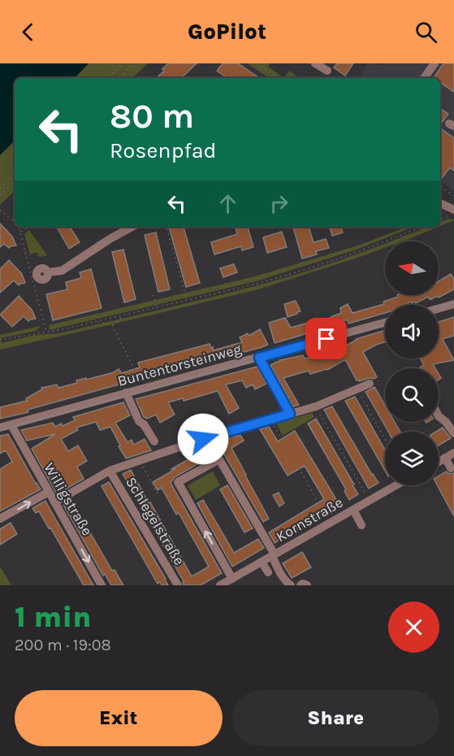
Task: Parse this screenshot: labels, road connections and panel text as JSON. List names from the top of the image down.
{
  "streets": {
    "street": [
      "Buntentorsteinweg",
      "Willigstraße",
      "Kornstraße",
      "Schlegelstraße"
    ]
  },
  "crossings": [
    ["Buntentorsteinweg", "Willigstraße"]
  ],
  "one_way": ["Willigstraße"],
  "north": "left",
  "page": {
    "header": "GoPilot",
    "turn": ["80 m", "Rosenpfad"],
    "heading": ["1 min", "200 m · 19:08"],
    "buttons": ["Exit", "Share"]
  }
}
